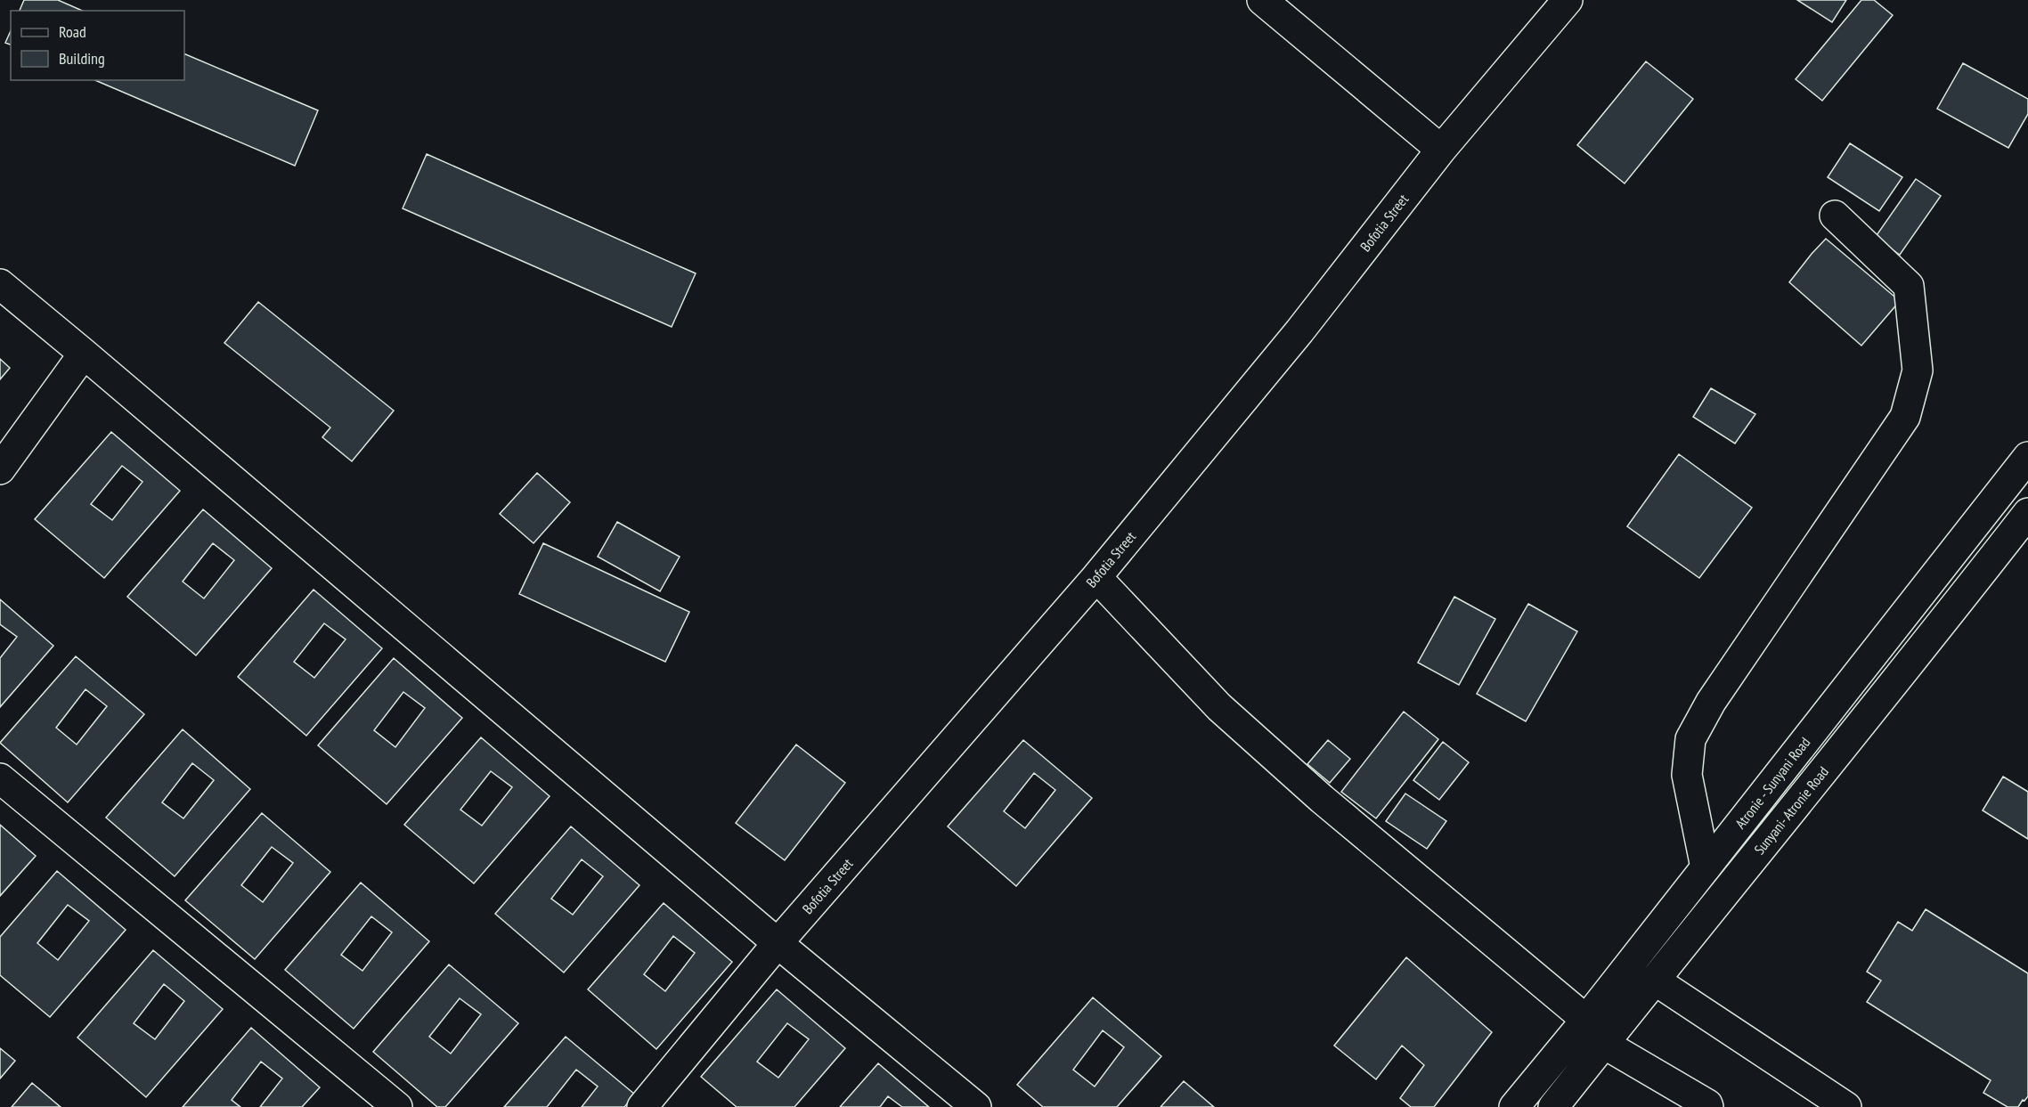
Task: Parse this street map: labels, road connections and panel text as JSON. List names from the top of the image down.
{
  "streets": {
    "main road": ["Bofotia Street", "Atronie - Sunyani Road", "Sunyani- Atronie Road"]
  },
  "legend": ["Road", "Building"]
}
